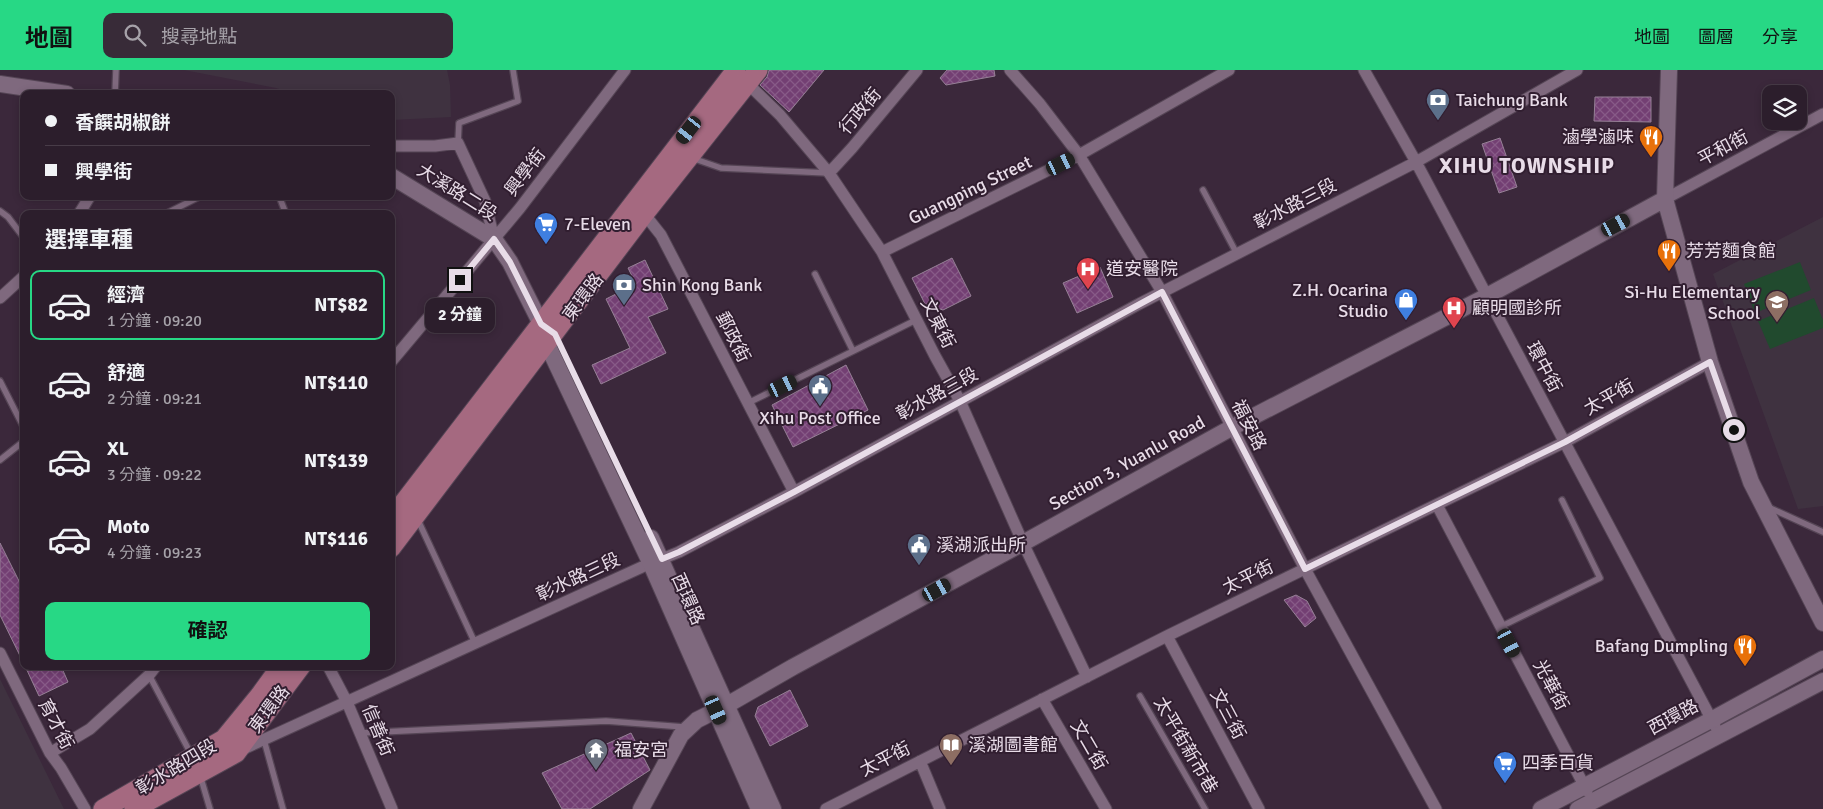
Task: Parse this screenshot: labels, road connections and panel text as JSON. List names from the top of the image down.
{
  "streets": {
    "main road": ["東環路", "彰水路四段"],
    "street": [
      "行政街",
      "平和街",
      "興學街",
      "Guangping Street",
      "大溪路二段",
      "彰水路三段",
      "文東街",
      "郵政街",
      "環中街",
      "太平街",
      "福安路",
      "Section 3, Yuanlu Road",
      "西環路",
      "光華街",
      "文三街",
      "育才街",
      "信善街",
      "文二街"
    ],
    "lane": ["太平街新市巷"]
  },
  "crossings": [
    ["行政街", "文東街"],
    ["平和街", "Section 3, Yuanlu Road"],
    ["興學街", "大溪路二段"],
    ["Guangping Street", "文東街"],
    ["Guangping Street", "福安路"],
    ["大溪路二段", "東環路"],
    ["大溪路二段", "西環路"],
    ["彰水路三段", "東環路"],
    ["彰水路三段", "文東街"],
    ["彰水路三段", "郵政街"],
    ["彰水路三段", "環中街"],
    ["彰水路三段", "福安路"],
    ["彰水路三段", "西環路"],
    ["彰水路三段", "信善街"],
    ["彰水路三段", "彰水路四段"],
    ["東環路", "文東街"],
    ["東環路", "郵政街"],
    ["東環路", "西環路"],
    ["東環路", "彰水路四段"],
    ["文東街", "太平街"],
    ["文東街", "Section 3, Yuanlu Road"],
    ["環中街", "太平街"],
    ["環中街", "Section 3, Yuanlu Road"],
    ["環中街", "西環路"],
    ["太平街", "福安路"],
    ["太平街", "光華街"],
    ["太平街", "文三街"],
    ["太平街", "文二街"],
    ["福安路", "Section 3, Yuanlu Road"],
    ["Section 3, Yuanlu Road", "西環路"],
    ["西環路", "光華街"]
  ],
  "districts": ["XIHU TOWNSHIP"],
  "places": {
    "bank": ["Taichung Bank", "Shin Kong Bank"],
    "restaurant": ["滷學滷味", "芳芳麵食館", "Bafang Dumpling"],
    "supermarket": ["7-Eleven", "四季百貨"],
    "hospital": ["道安醫院", "顧明國診所"],
    "shop": ["Z.H. Ocarina Studio"],
    "school or university": ["Si-Hu Elementary School"],
    "public building": ["Xihu Post Office", "溪湖派出所"],
    "library": ["溪湖圖書館"],
    "temple": ["福安宮"]
  },
  "page": {
    "header": "地圖",
    "search": "搜尋地點",
    "nav": ["地圖", "圖層", "分享"],
    "banner": ["香饌胡椒餅", "興學街"],
    "heading": "選擇車種",
    "list": [
      {
        "name": "經濟",
        "note": "1 分鐘 · 09:20",
        "value": "NT$82"
      },
      {
        "name": "舒適",
        "note": "2 分鐘 · 09:21",
        "value": "NT$110"
      },
      {
        "name": "XL",
        "note": "3 分鐘 · 09:22",
        "value": "NT$139"
      },
      {
        "name": "Moto",
        "note": "4 分鐘 · 09:23",
        "value": "NT$116"
      }
    ],
    "bubble": "2 分鐘",
    "buttons": "確認"
  }
}
